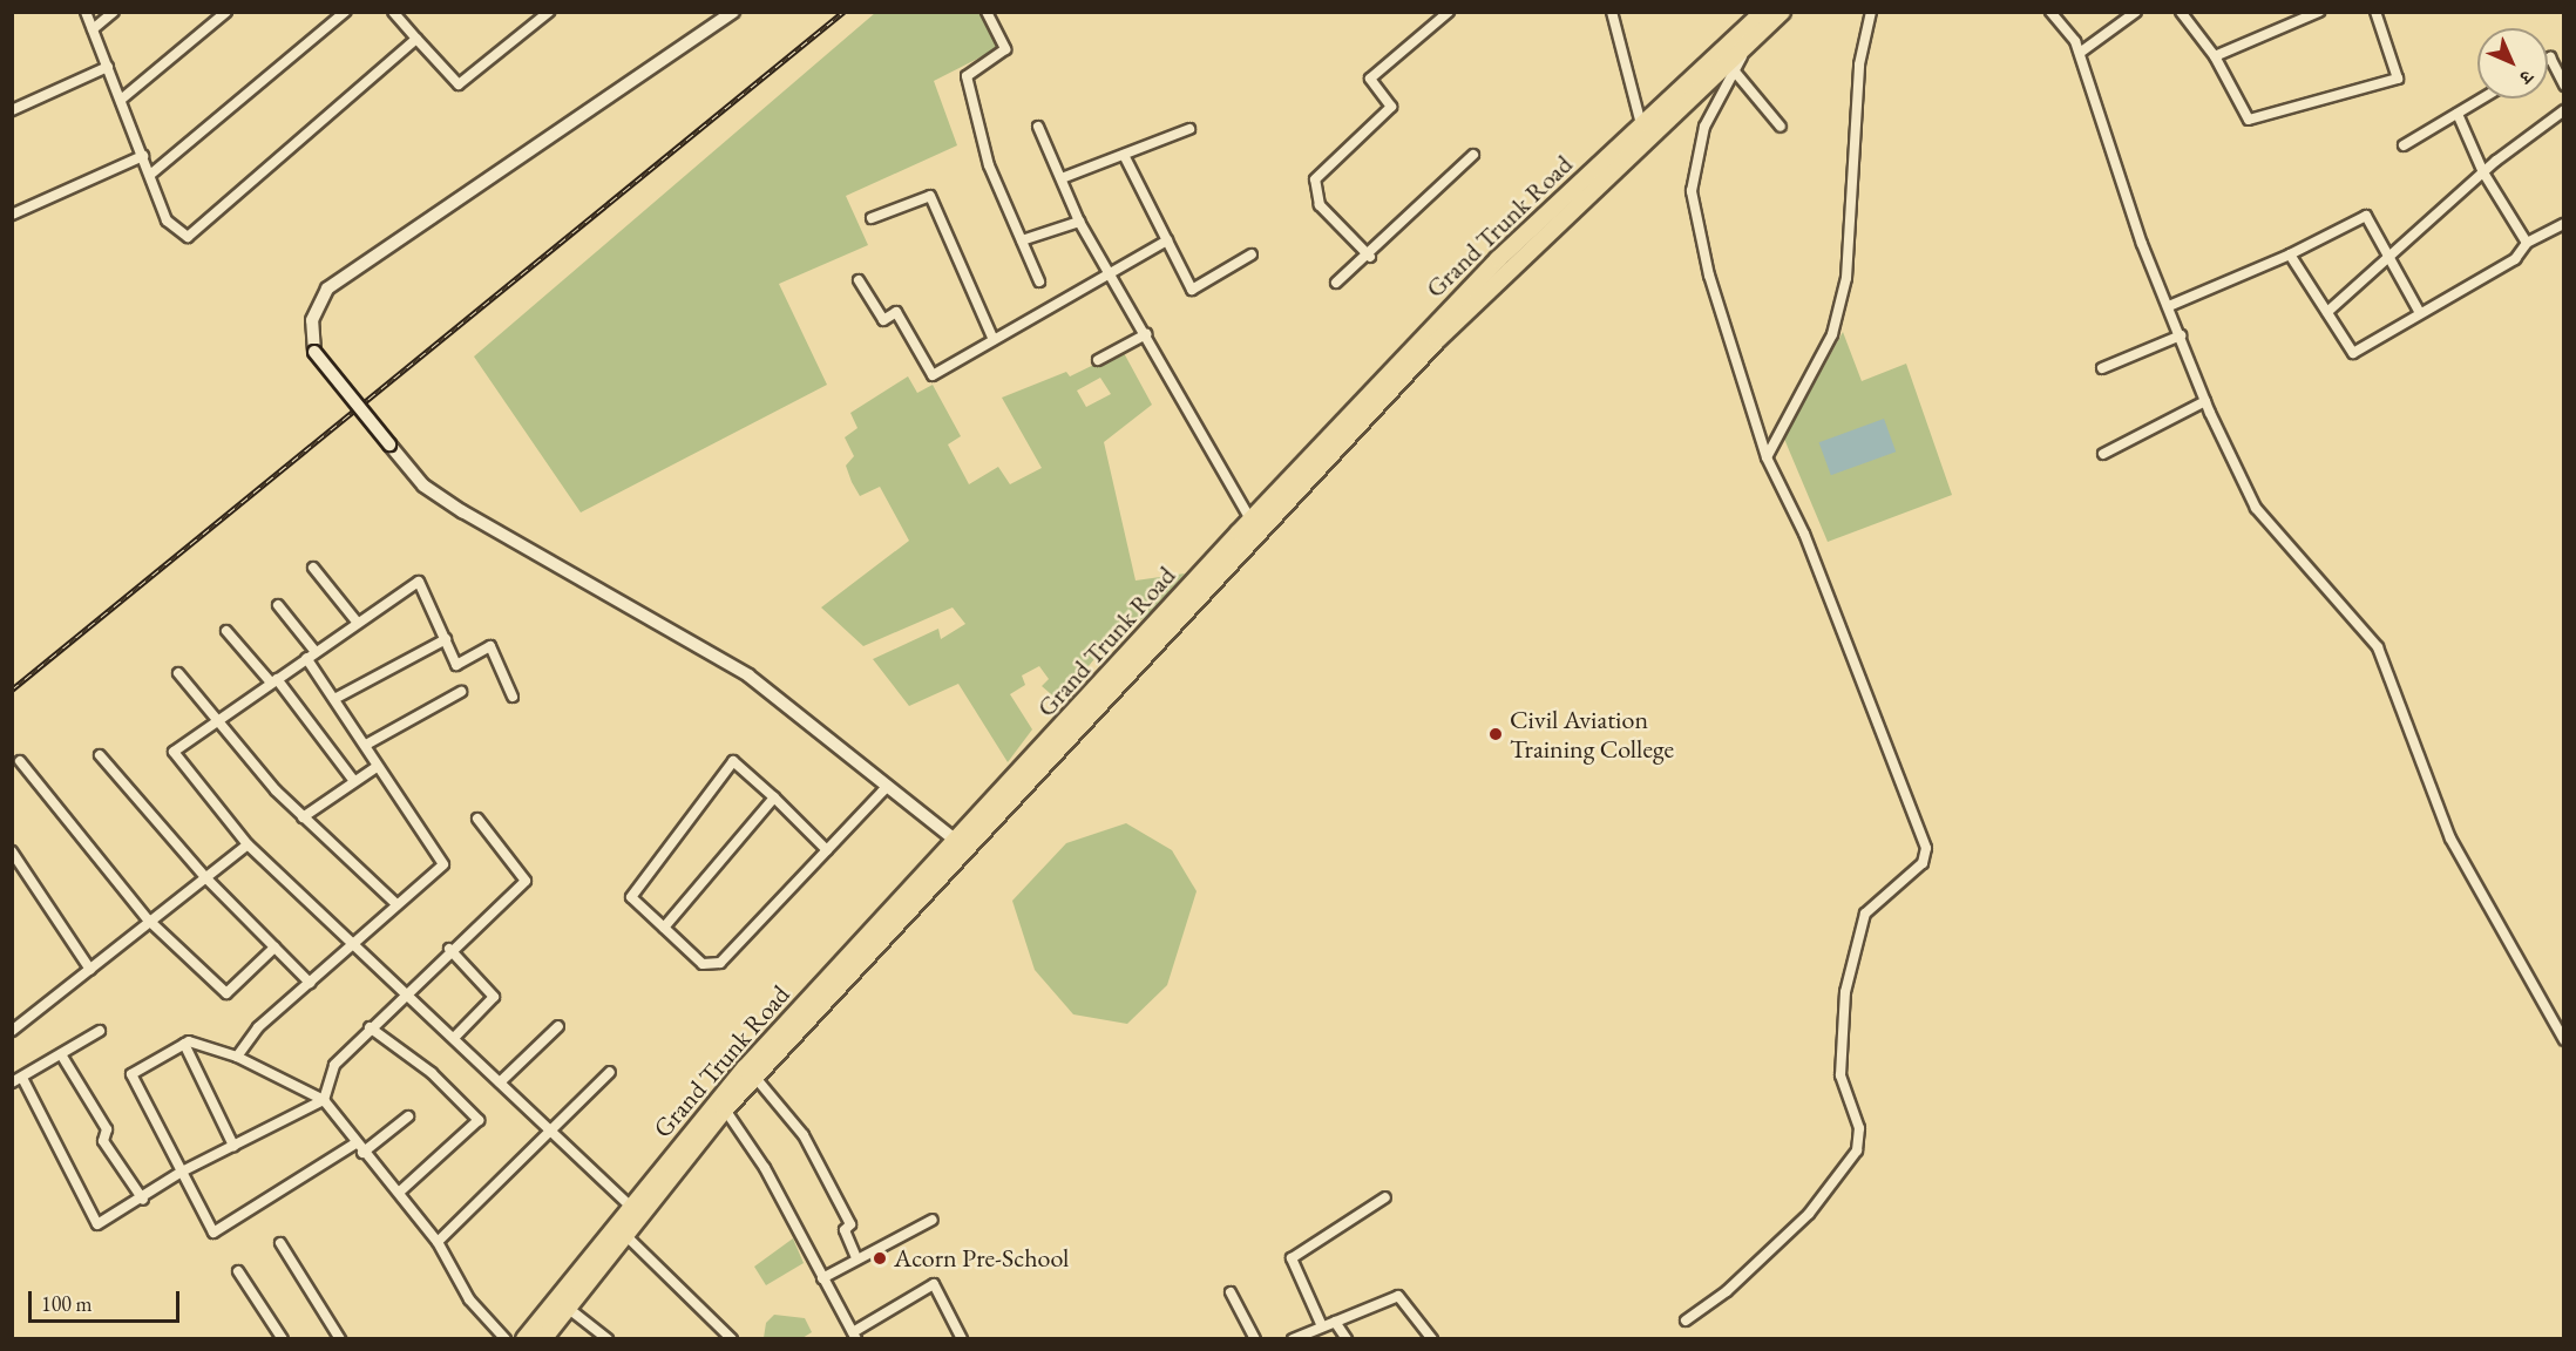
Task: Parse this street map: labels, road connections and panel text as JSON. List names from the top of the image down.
{
  "streets": {
    "highway": ["Grand Trunk Road"]
  },
  "places": ["Civil Aviation Training College", "Acorn Pre-School"],
  "scale_bar": "100 m",
  "north": "bottom right"
}
